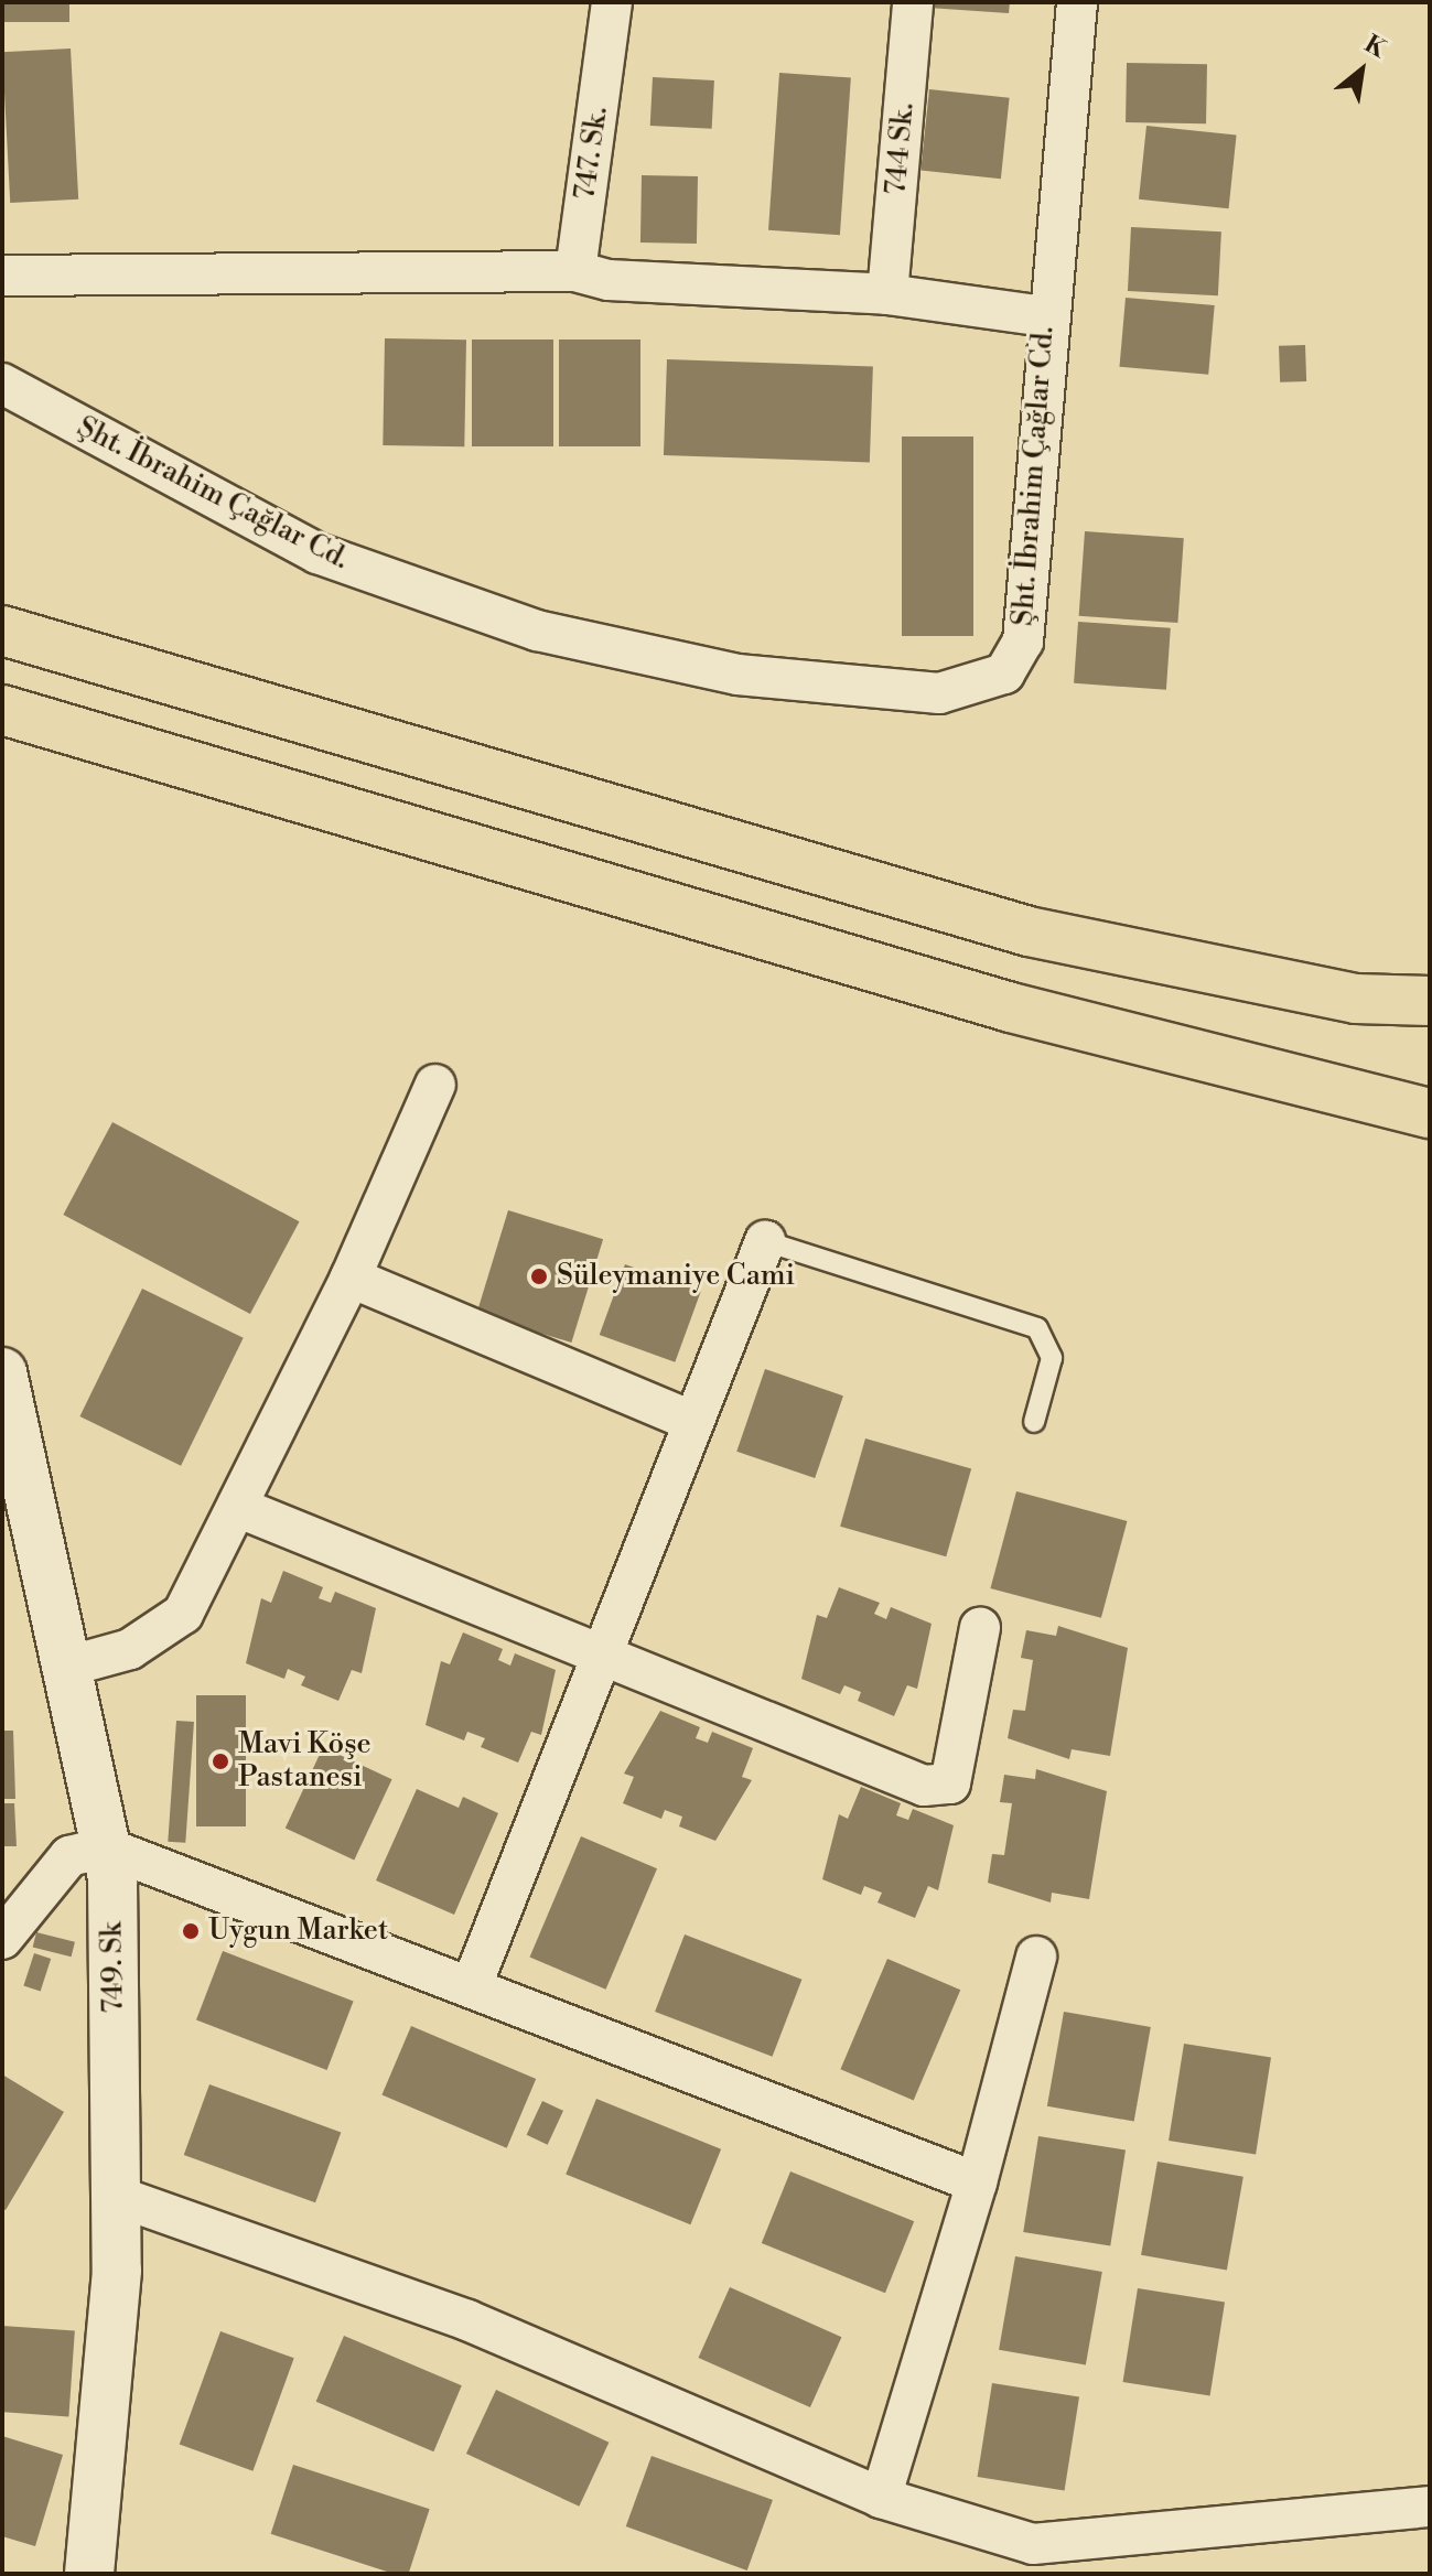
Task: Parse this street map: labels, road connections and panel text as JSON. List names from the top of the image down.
{
  "streets": {
    "street": [
      "744 Sk.",
      "747. Sk.",
      "Şht. İbrahim Çağlar Cd.",
      "749. Sk"
    ]
  },
  "places": ["Süleymaniye Cami", "Mavi Köşe Pastanesi", "Uygun Market"],
  "north": "top right"
}
